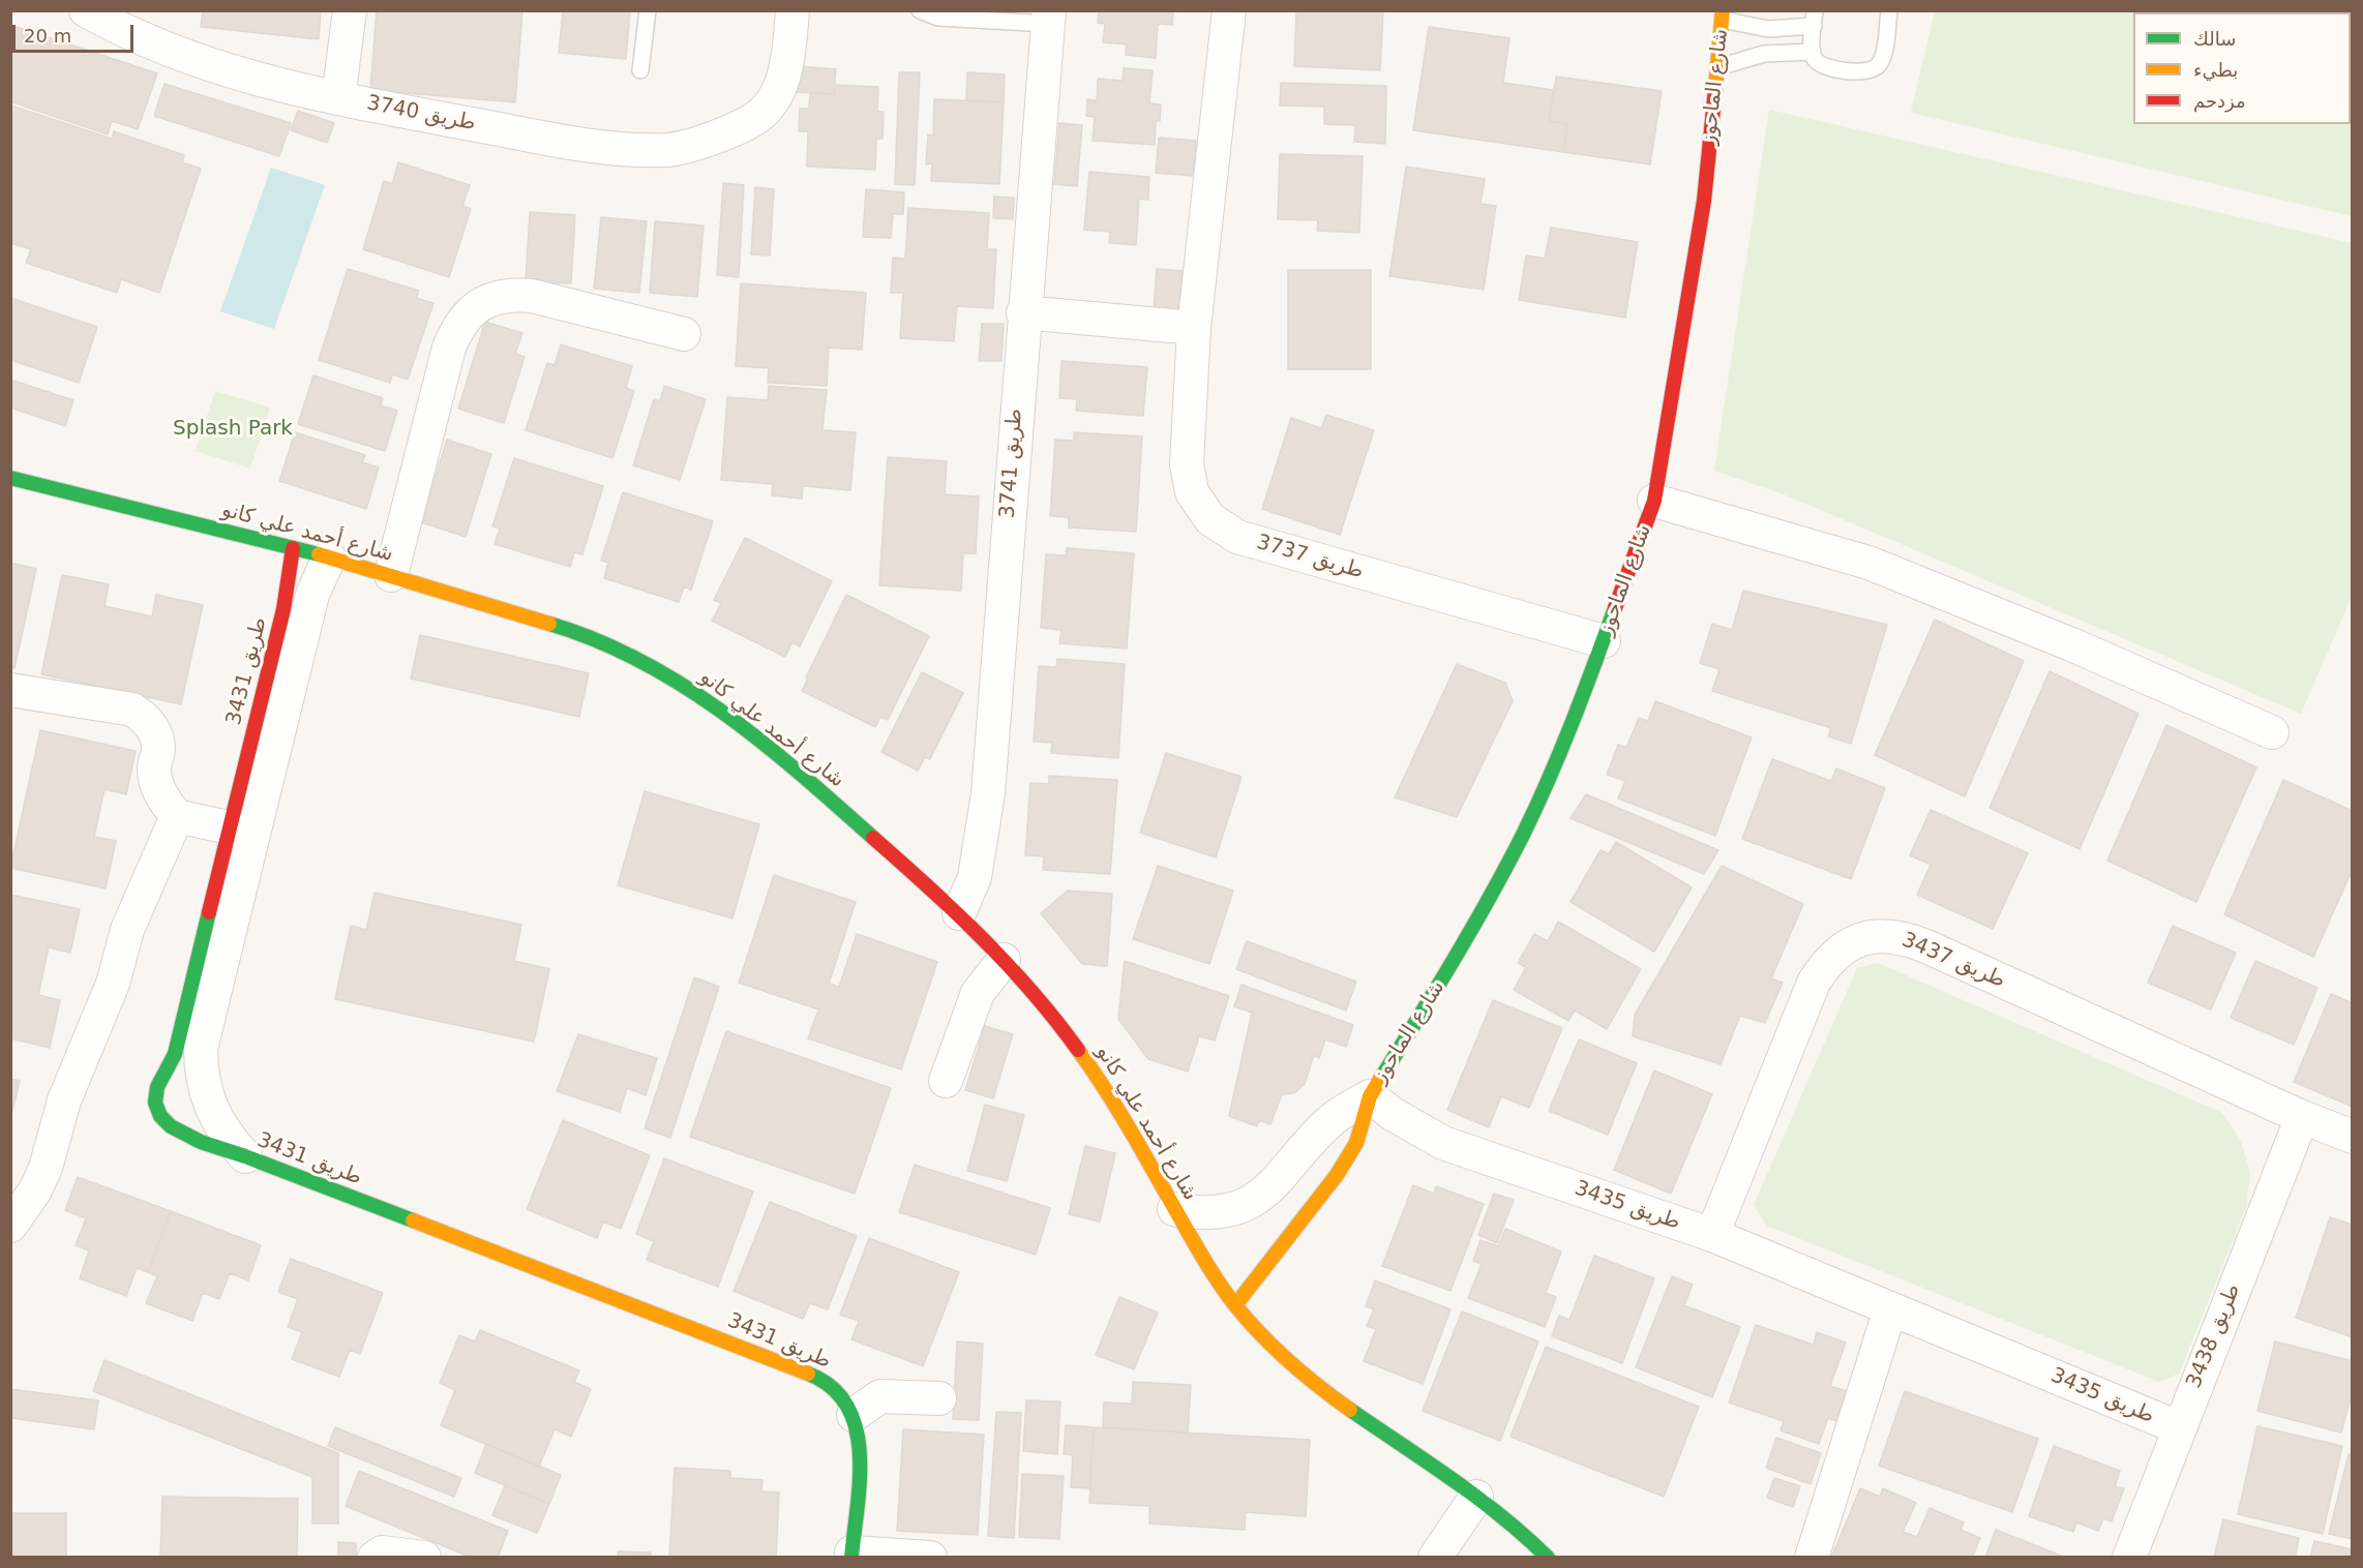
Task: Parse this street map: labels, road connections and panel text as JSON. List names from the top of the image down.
{
  "streets": {
    "street": [
      "شارع الماحوز",
      "طريق 3740",
      "طريق 3741",
      "شارع أحمد علي كانو",
      "طريق 3737",
      "طريق 3431",
      "طريق 3437",
      "طريق 3435",
      "طريق 3438"
    ]
  },
  "crossings": [
    ["شارع الماحوز", "شارع أحمد علي كانو"],
    ["شارع الماحوز", "طريق 3737"],
    ["شارع الماحوز", "طريق 3435"],
    ["طريق 3741", "شارع أحمد علي كانو"],
    ["شارع أحمد علي كانو", "طريق 3431"],
    ["طريق 3437", "طريق 3435"],
    ["طريق 3437", "طريق 3438"],
    ["طريق 3435", "طريق 3438"]
  ],
  "parks": ["Splash Park"],
  "legend": ["سالك", "بطيء", "مزدحم"],
  "scale_bar": "20 m"
}
